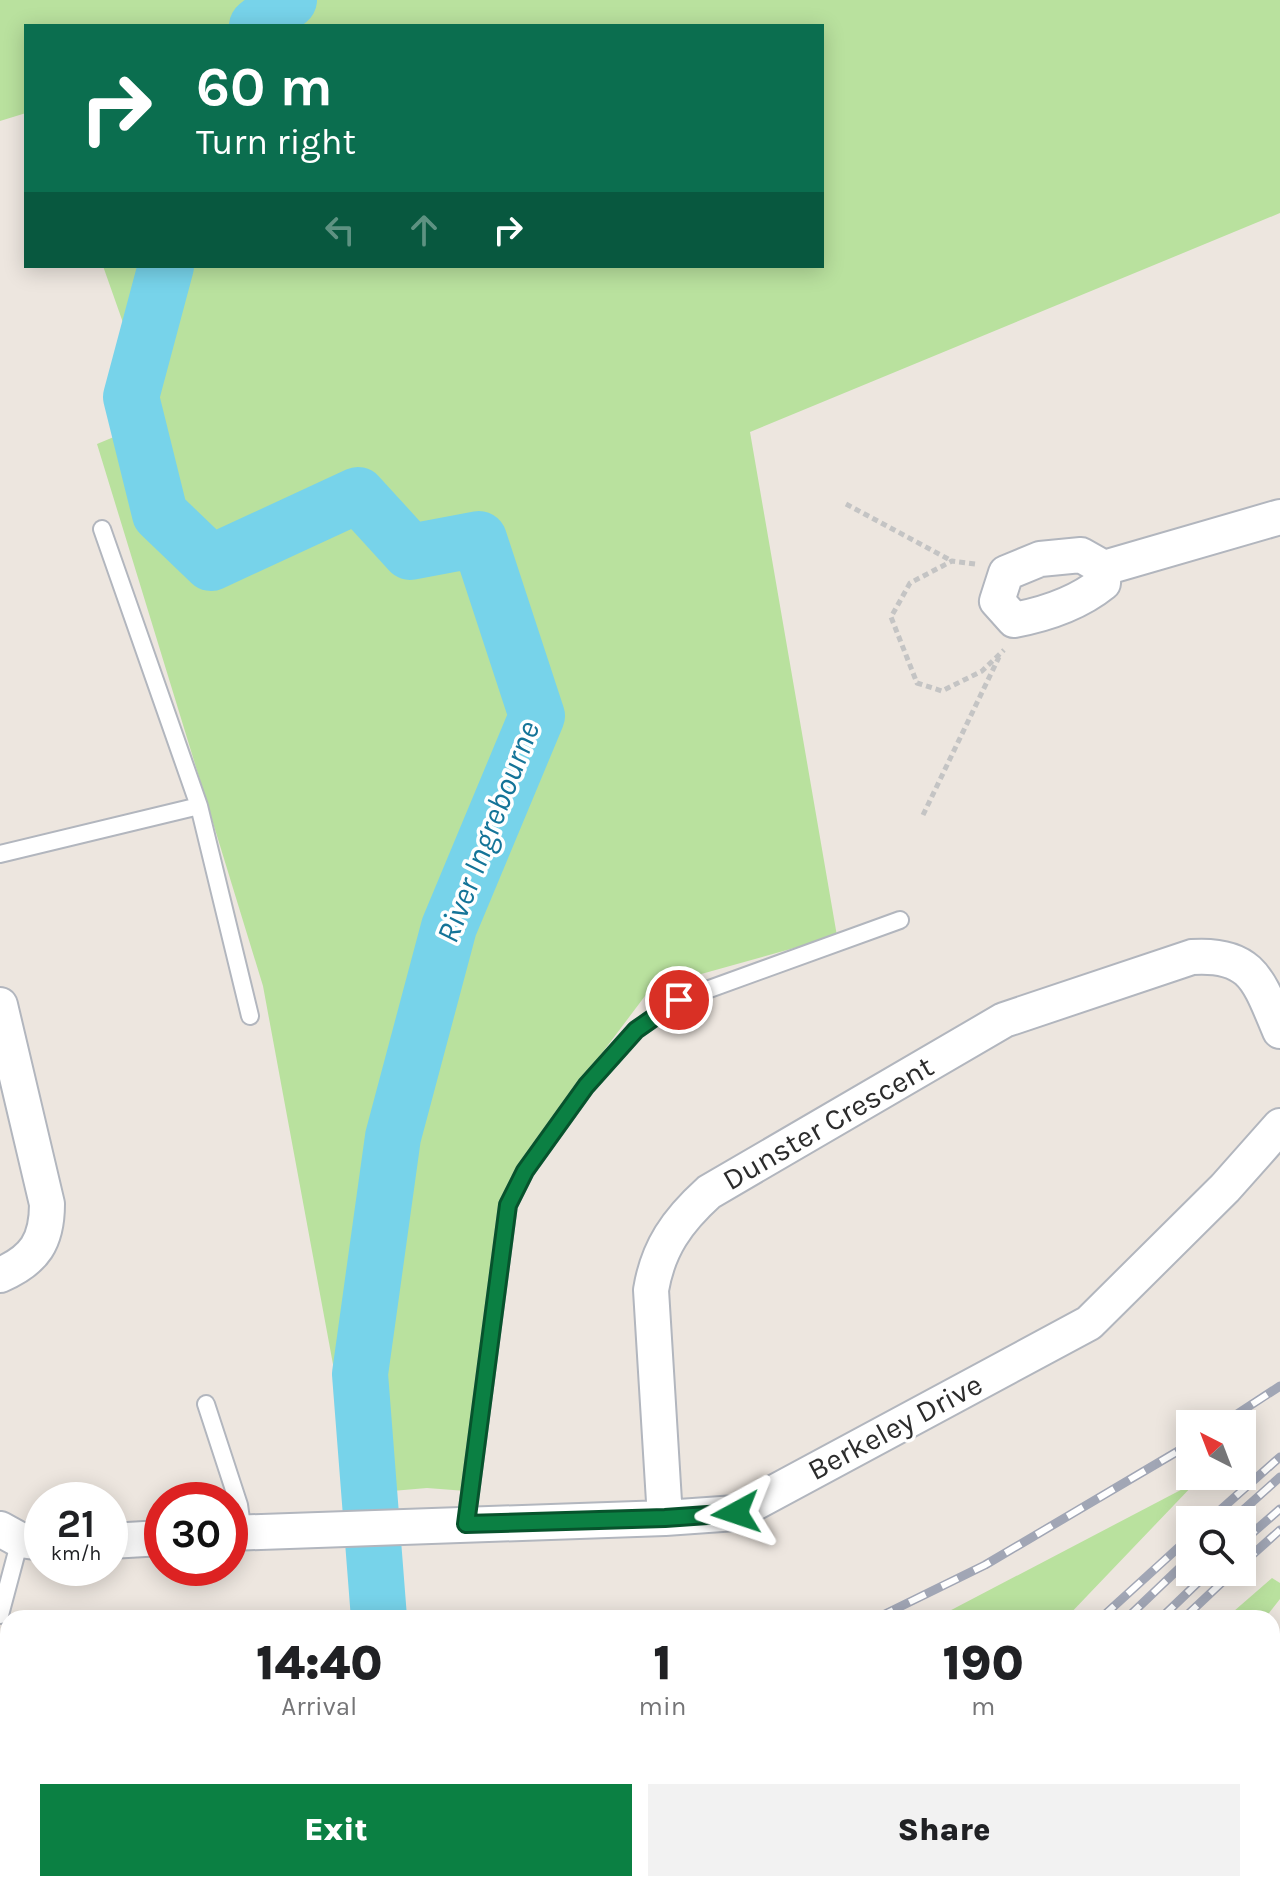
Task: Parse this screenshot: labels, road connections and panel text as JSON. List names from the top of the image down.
{
  "streets": {
    "street": ["Dunster Crescent", "Berkeley Drive"]
  },
  "crossings": [
    ["Dunster Crescent", "Berkeley Drive"]
  ],
  "water": ["River Ingrebourne"],
  "north": "top left",
  "page": {
    "turn": ["60 m", "Turn right"],
    "speed": "21 km/h",
    "limit": "30",
    "eta": [
      "14:40",
      "Arrival",
      "1",
      "min",
      "190",
      "m"
    ],
    "buttons": ["Exit", "Share"]
  }
}
